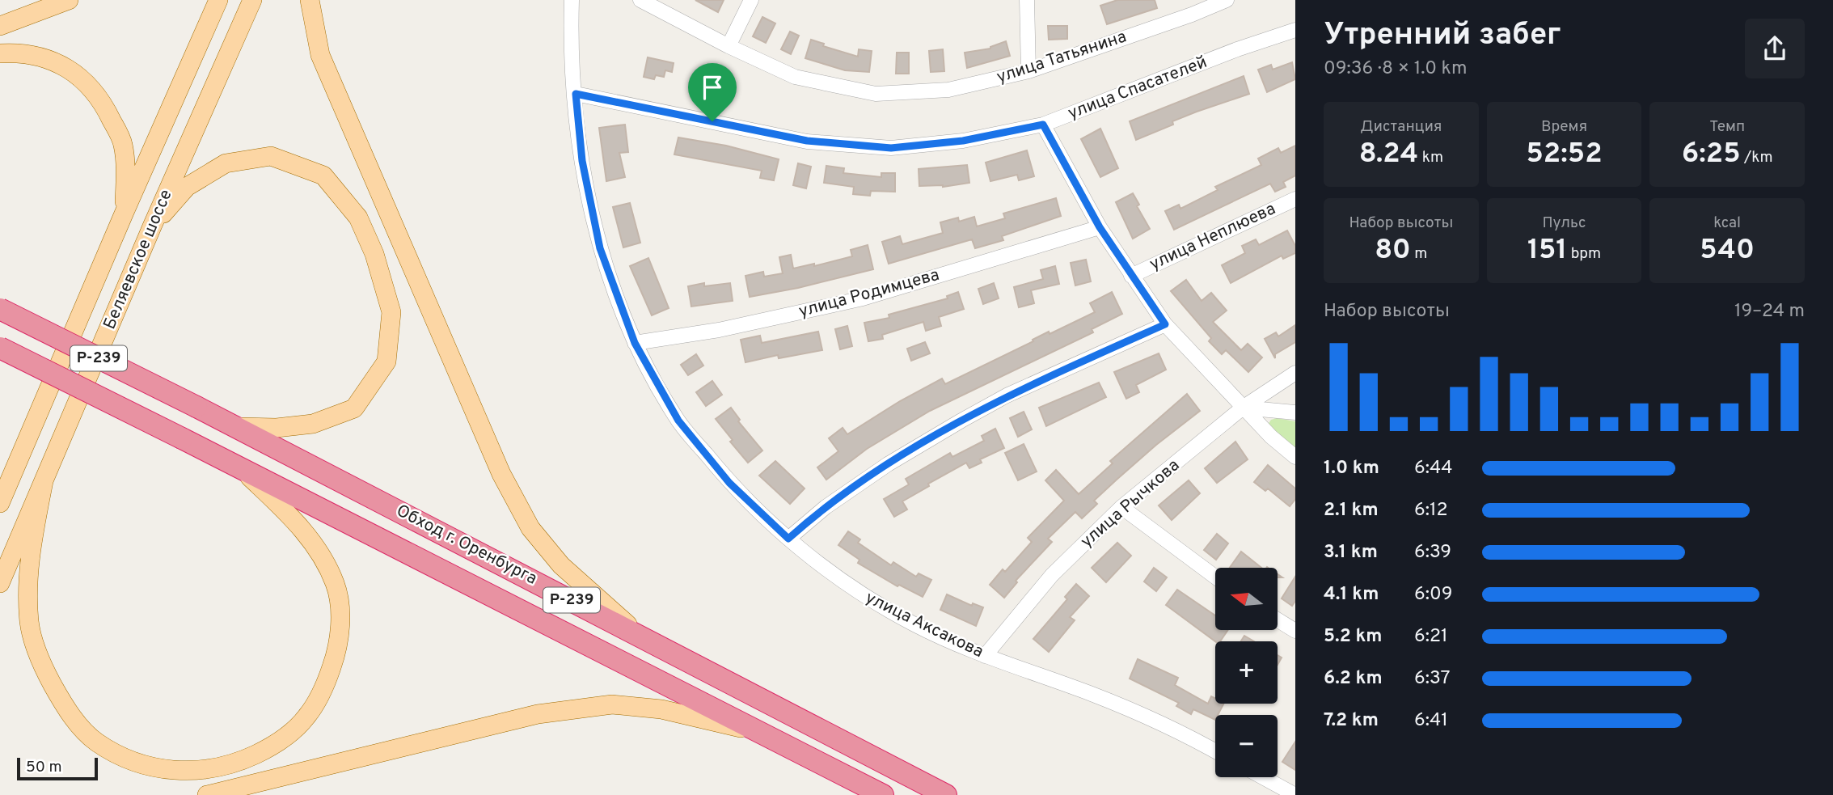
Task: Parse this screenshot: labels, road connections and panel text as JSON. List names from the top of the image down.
{
  "streets": {
    "highway": ["Р-239", "Обход г. Оренбурга"],
    "main road": ["Беляевское шоссе"],
    "street": [
      "улица Татьянина",
      "улица Спасателей",
      "улица Неплюева",
      "улица Родимцева",
      "улица Рычкова",
      "улица Аксакова"
    ]
  },
  "crossings": [
    ["улица Спасателей", "улица Аксакова"],
    ["улица Родимцева", "улица Аксакова"],
    ["улица Рычкова", "улица Аксакова"]
  ],
  "scale_bar": "50 m",
  "north": "left",
  "page": {
    "heading": ["Утренний забег", "09:36 · 8 × 1.0 km"],
    "stats": [
      ["Дистанция", "8.24 km"],
      ["Время", "52:52"],
      ["Темп", "6:25 /km"],
      ["Набор высоты", "80 m"],
      ["Пульс", "151 bpm"],
      ["kcal", "540"]
    ],
    "chart": ["Набор высоты", "19–24 m"],
    "list": [
      {
        "name": "1.0 km",
        "note": "6:44"
      },
      {
        "name": "2.1 km",
        "note": "6:12"
      },
      {
        "name": "3.1 km",
        "note": "6:39"
      },
      {
        "name": "4.1 km",
        "note": "6:09"
      },
      {
        "name": "5.2 km",
        "note": "6:21"
      },
      {
        "name": "6.2 km",
        "note": "6:37"
      },
      {
        "name": "7.2 km",
        "note": "6:41"
      }
    ],
    "map_buttons": ["+", "−"],
    "scale": "50 m"
  }
}
